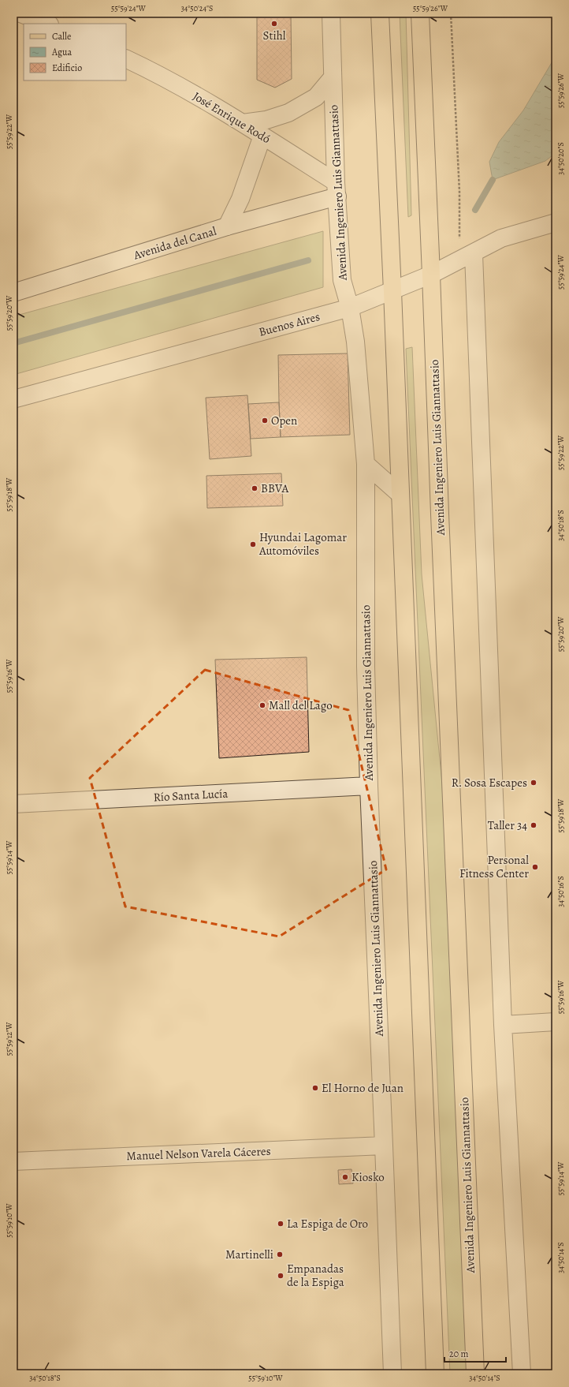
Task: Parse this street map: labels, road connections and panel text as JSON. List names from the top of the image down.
{
  "streets": {
    "main road": ["Avenida Ingeniero Luis Giannattasio"],
    "street": [
      "José Enrique Rodó",
      "Avenida del Canal",
      "Buenos Aires",
      "Río Santa Lucía",
      "Manuel Nelson Varela Cáceres"
    ]
  },
  "crossings": [
    ["José Enrique Rodó", "Avenida Ingeniero Luis Giannattasio"],
    ["José Enrique Rodó", "Avenida del Canal"],
    ["Avenida Ingeniero Luis Giannattasio", "Avenida del Canal"],
    ["Avenida Ingeniero Luis Giannattasio", "Buenos Aires"],
    ["Avenida Ingeniero Luis Giannattasio", "Río Santa Lucía"],
    ["Avenida Ingeniero Luis Giannattasio", "Manuel Nelson Varela Cáceres"]
  ],
  "places": [
    "Stihl",
    "Open",
    "BBVA",
    "Hyundai Lagomar Automóviles",
    "Mall del Lago",
    "R. Sosa Escapes",
    "Taller 34",
    "Personal Fitness Center",
    "El Horno de Juan",
    "Kiosko",
    "La Espiga de Oro",
    "Martinelli",
    "Empanadas de la Espiga"
  ],
  "legend": ["Calle", "Agua", "Edificio"],
  "scale_bar": "20 m",
  "coordinates": [
    "55°59'24\"W",
    "34°50'24\"S",
    "55°59'26\"W",
    "55°59'22\"W",
    "34°50'20\"S",
    "55°59'20\"W",
    "55°59'18\"W",
    "34°50'18\"S",
    "55°59'16\"W",
    "55°59'14\"W",
    "34°50'16\"S",
    "55°59'12\"W",
    "55°59'10\"W",
    "34°50'14\"S"
  ]
}
